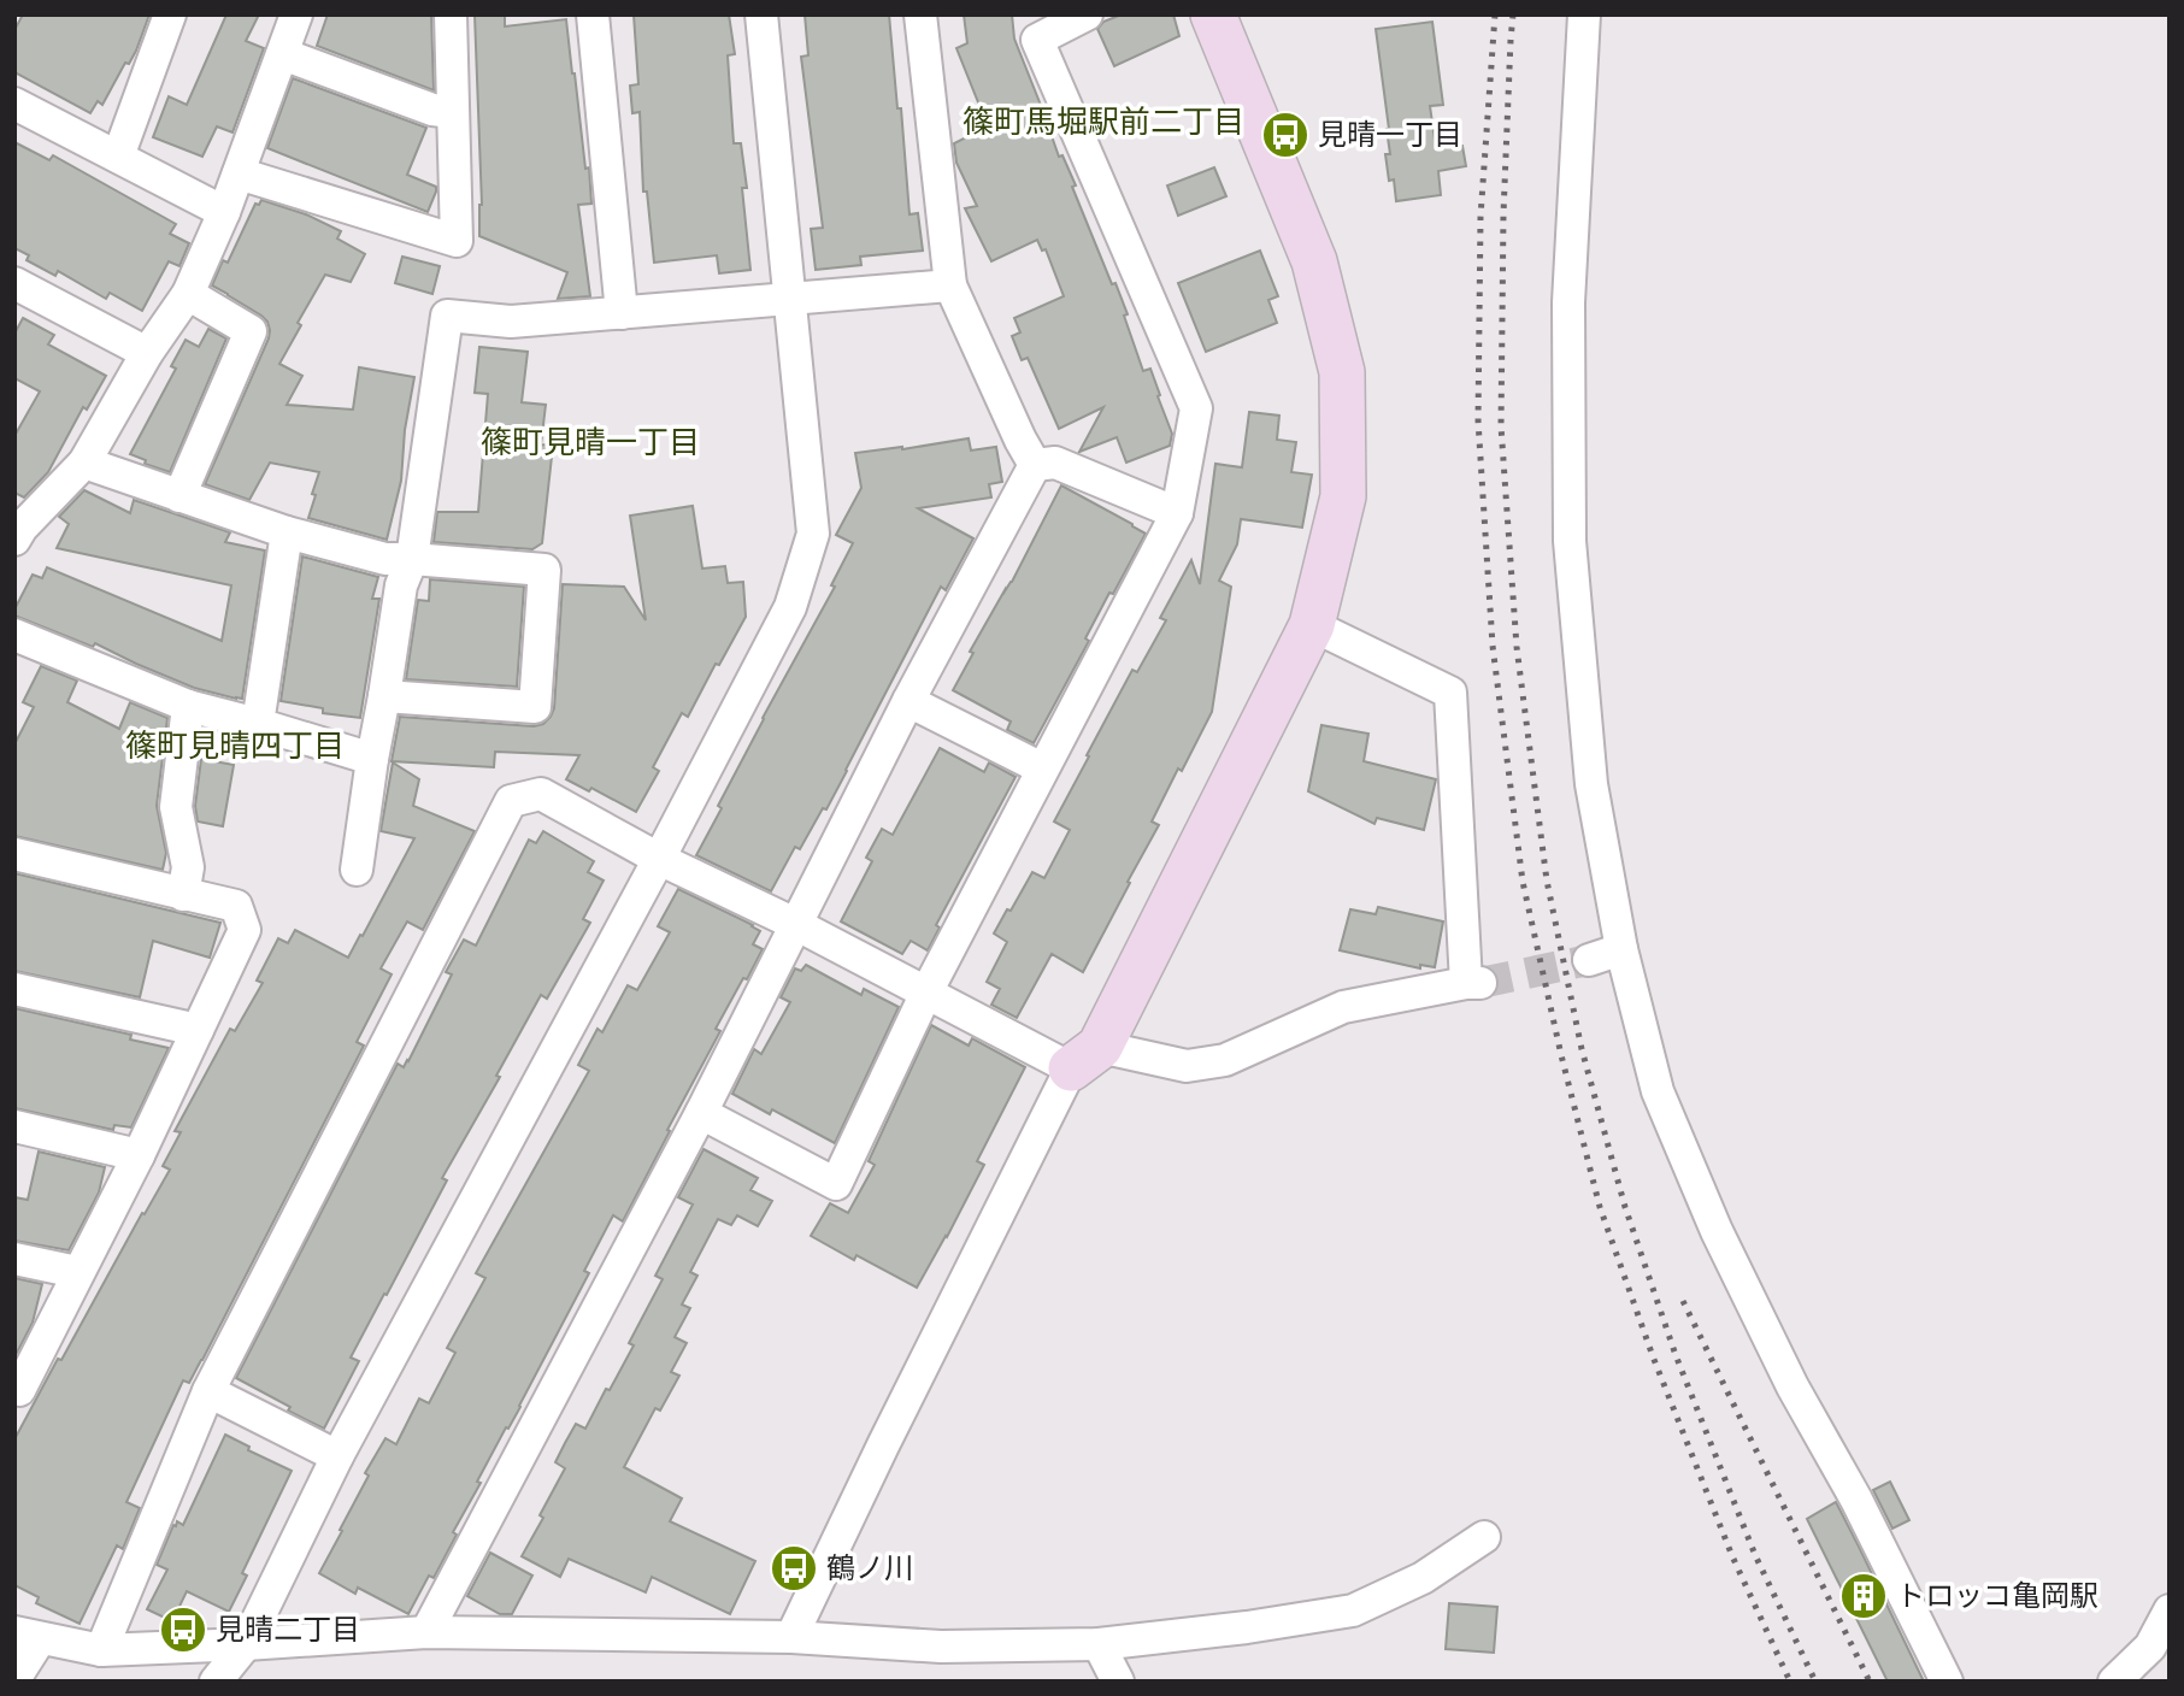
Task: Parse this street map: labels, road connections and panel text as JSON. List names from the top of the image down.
{
  "districts": ["篠町馬堀駅前二丁目", "篠町見晴一丁目", "篠町見晴四丁目"],
  "places": {
    "bus stop": ["見晴一丁目", "鶴ノ川", "見晴二丁目"],
    "building": ["トロッコ亀岡駅"]
  }
}
